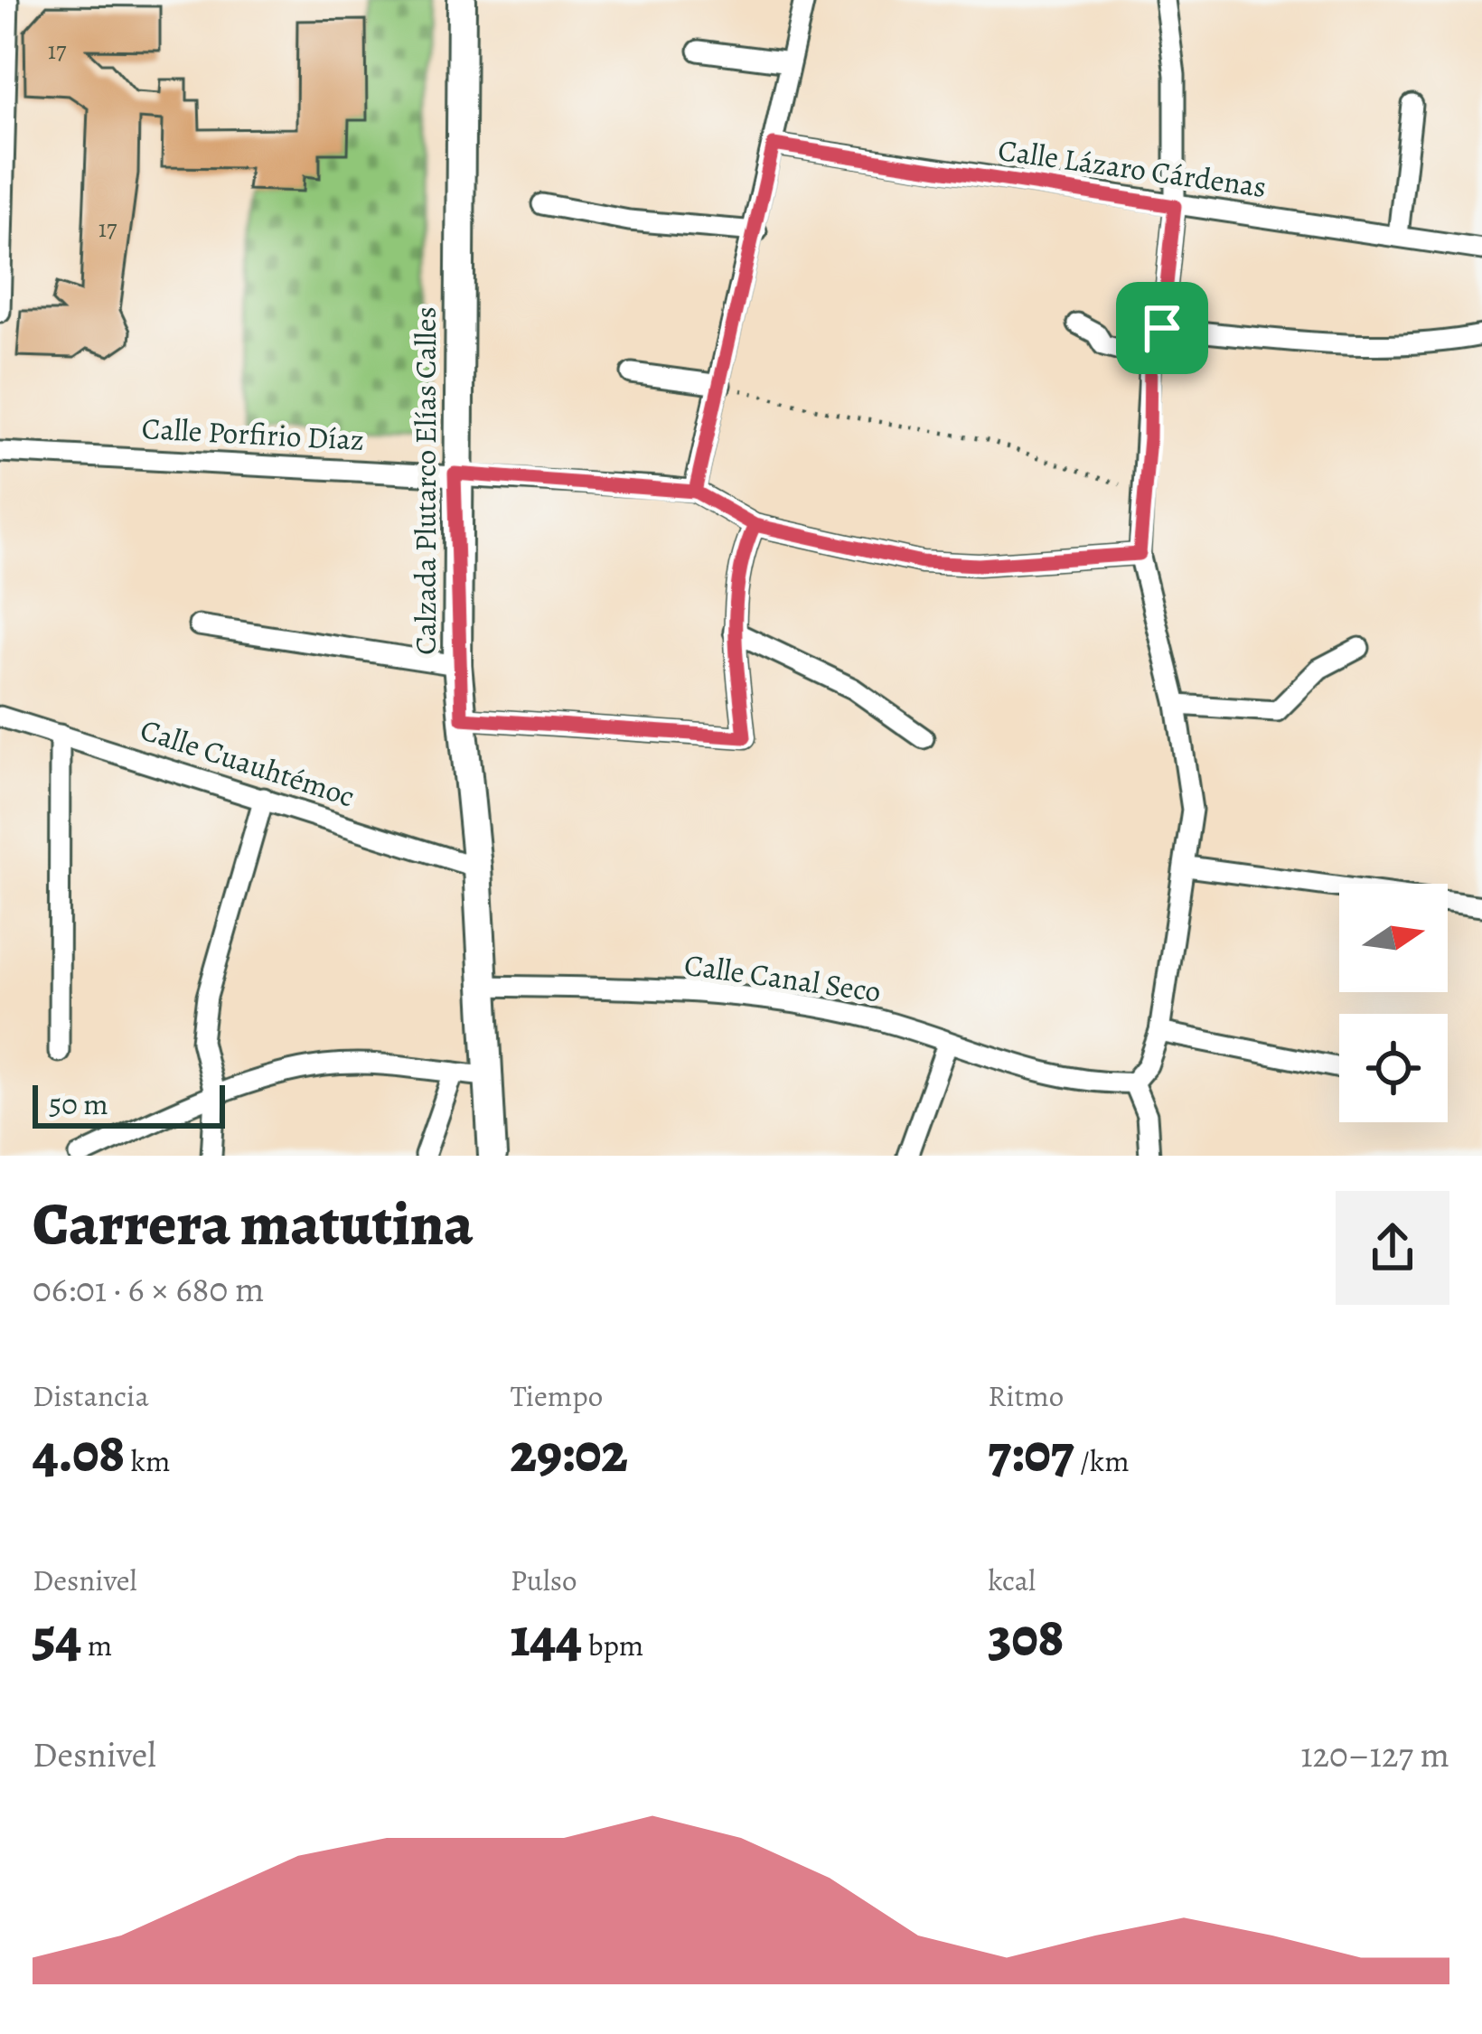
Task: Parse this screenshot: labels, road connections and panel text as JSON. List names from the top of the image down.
{
  "streets": {
    "main road": ["Calzada Plutarco Elías Calles"],
    "street": [
      "Calle Lázaro Cárdenas",
      "Calle Porfirio Díaz",
      "Calle Cuauhtémoc",
      "Calle Canal Seco"
    ]
  },
  "crossings": [
    ["Calle Porfirio Díaz", "Calzada Plutarco Elías Calles"],
    ["Calzada Plutarco Elías Calles", "Calle Cuauhtémoc"],
    ["Calzada Plutarco Elías Calles", "Calle Canal Seco"]
  ],
  "house_numbers": ["17", "17"],
  "scale_bar": "50 m",
  "north": "right",
  "page": {
    "scale": "50 m",
    "heading": ["Carrera matutina", "06:01 · 6 × 680 m"],
    "stats": [
      ["Distancia", "4.08 km"],
      ["Tiempo", "29:02"],
      ["Ritmo", "7:07 /km"],
      ["Desnivel", "54 m"],
      ["Pulso", "144 bpm"],
      ["kcal", "308"]
    ],
    "chart": ["Desnivel", "120–127 m"]
  }
}
